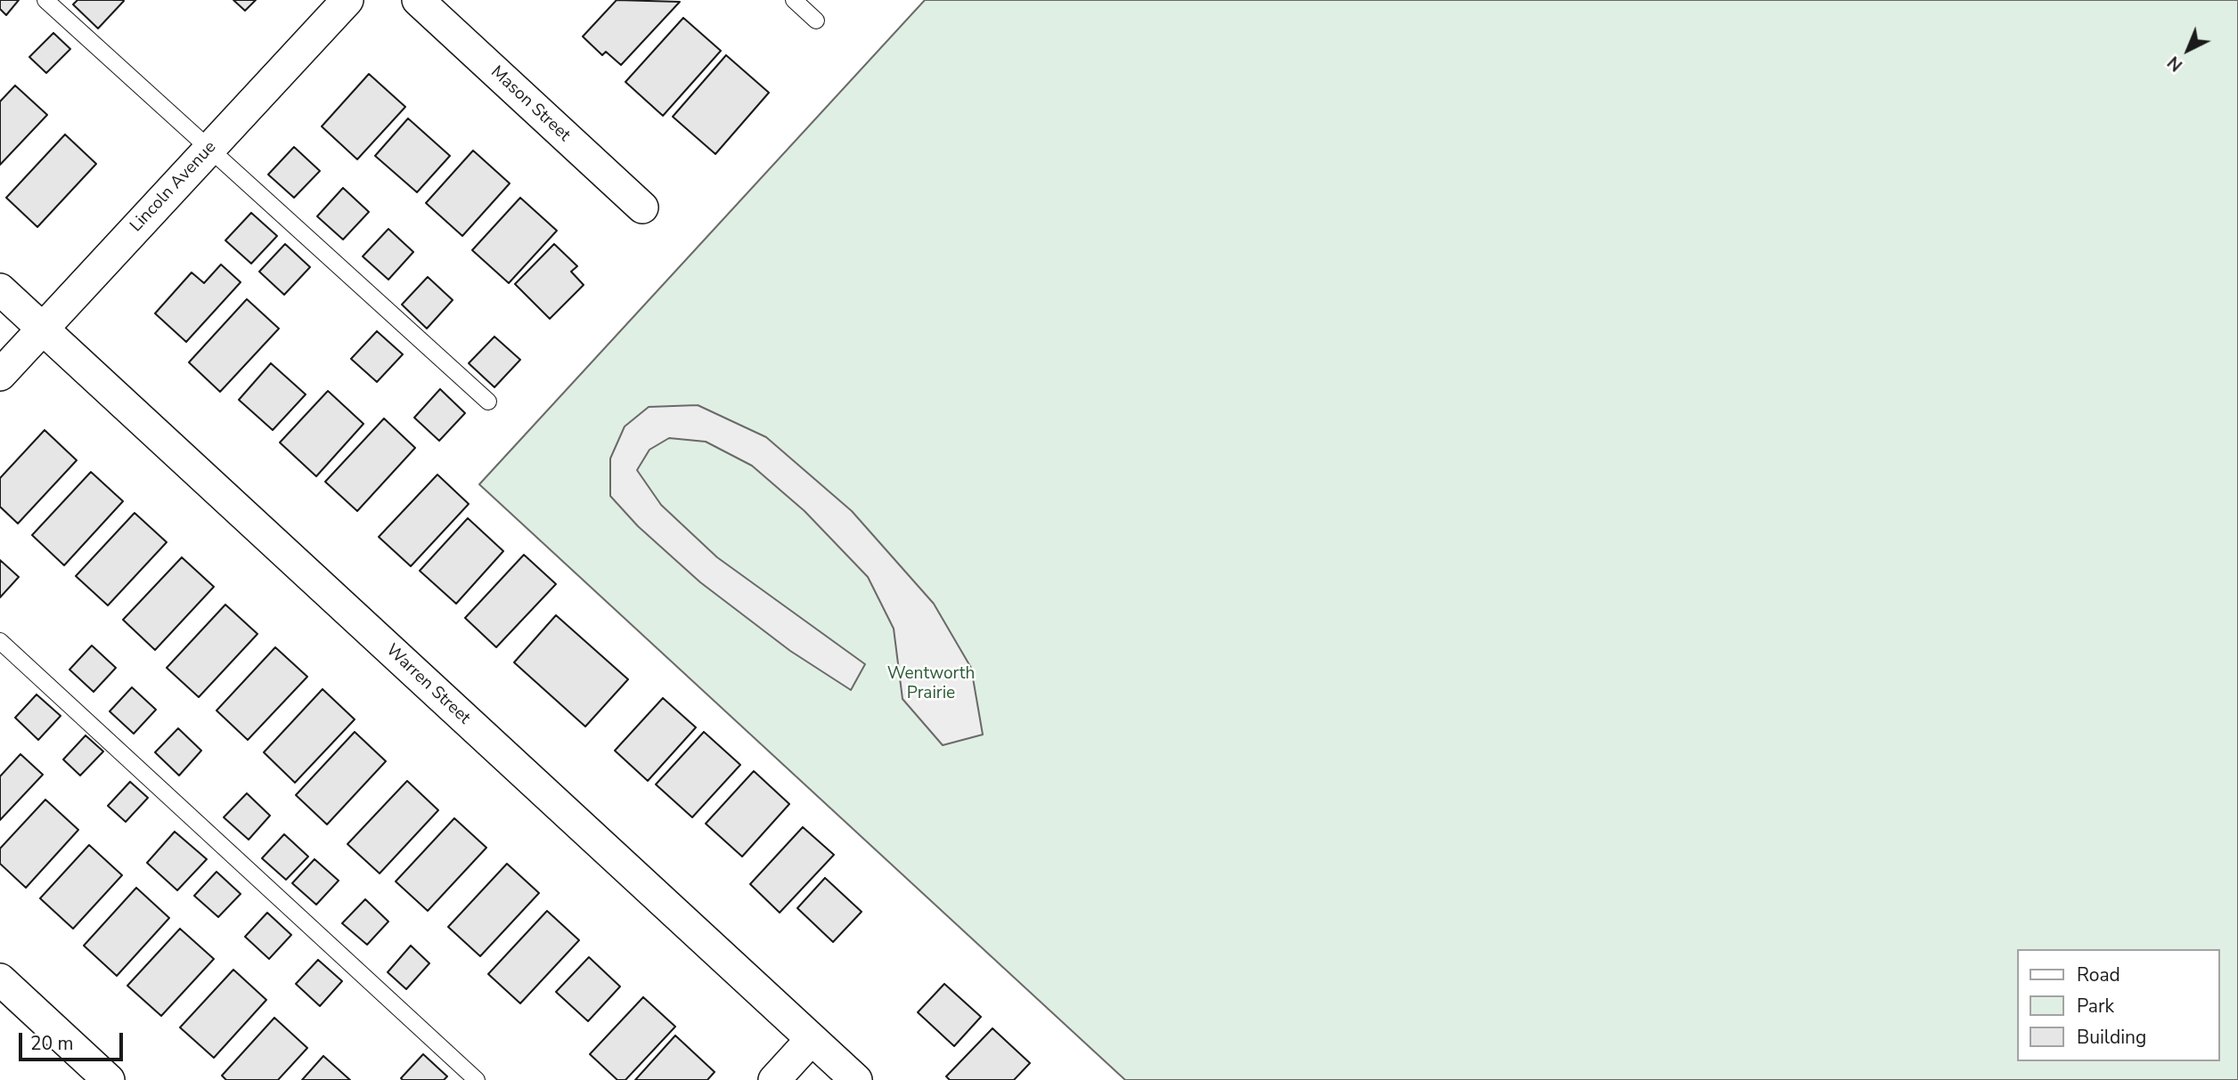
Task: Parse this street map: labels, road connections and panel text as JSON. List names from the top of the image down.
{
  "streets": {
    "street": ["Mason Street", "Lincoln Avenue", "Warren Street"]
  },
  "crossings": [
    ["Lincoln Avenue", "Warren Street"]
  ],
  "parks": ["Wentworth Prairie"],
  "legend": ["Road", "Park", "Building"],
  "scale_bar": "20 m",
  "north": "bottom left"
}
